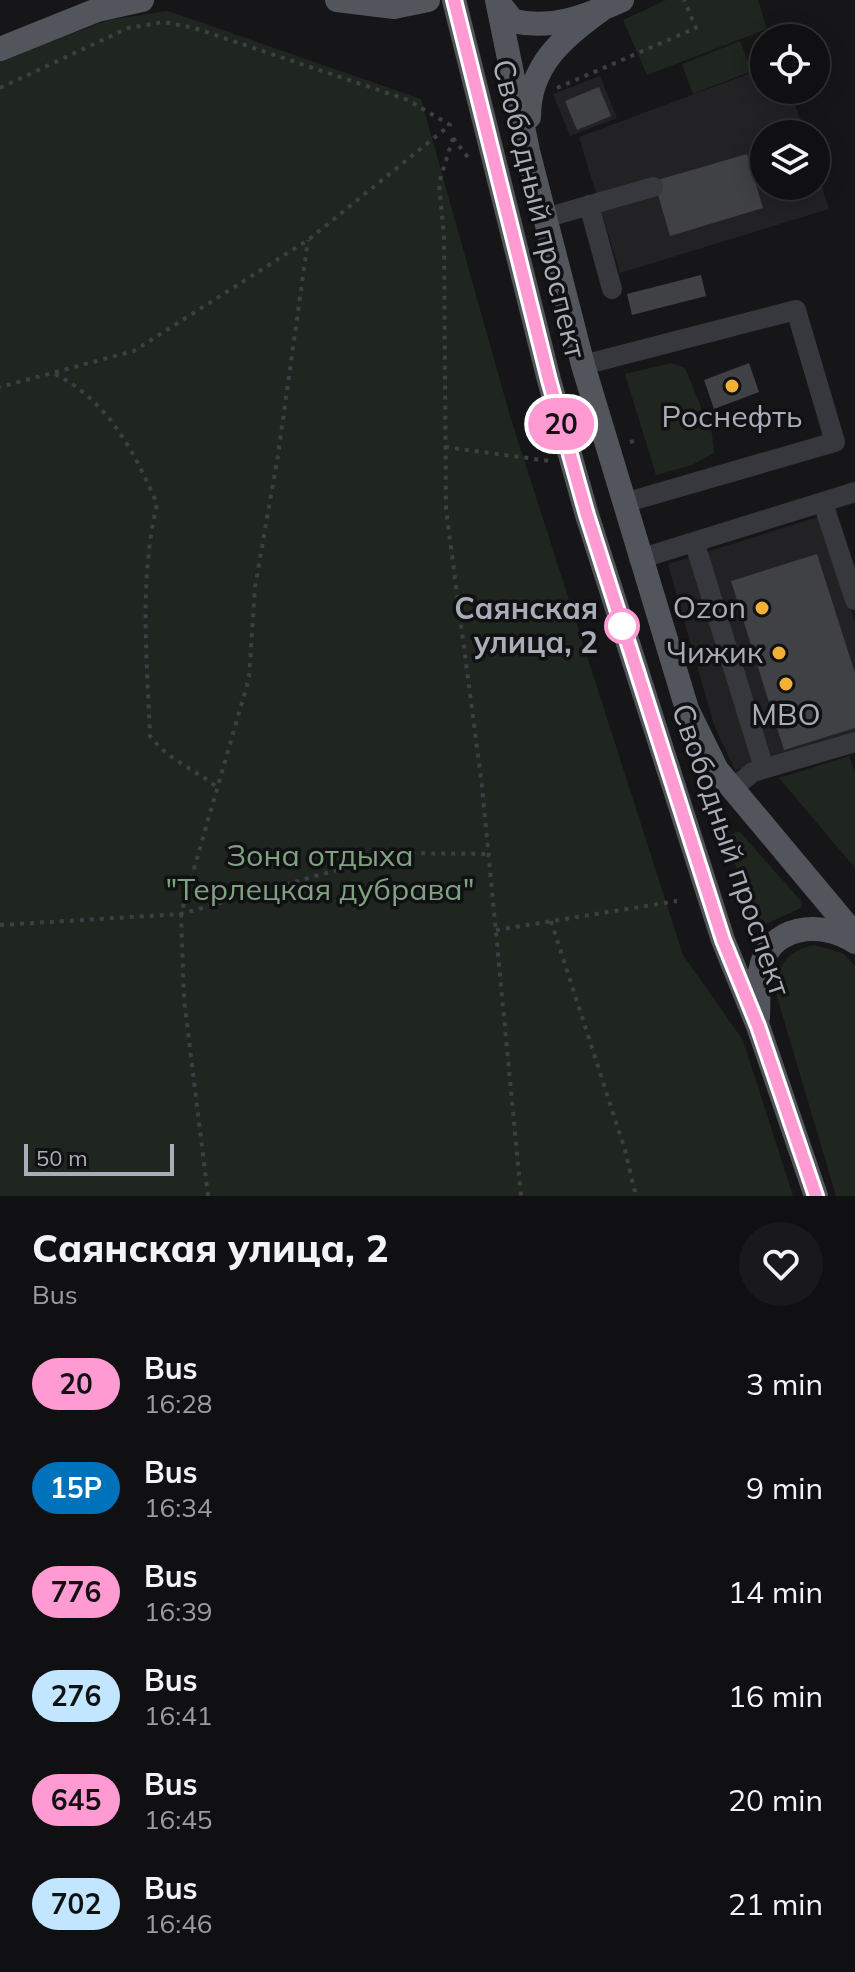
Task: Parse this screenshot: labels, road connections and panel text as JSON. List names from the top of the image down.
{
  "streets": {
    "main road": ["Свободный проспект"]
  },
  "parks": ["Зона отдыха \"Терлецкая дубрава\""],
  "places": [
    "Роснефть",
    "Ozon",
    "Саянская улица, 2",
    "Чижик",
    "МВО"
  ],
  "lines": ["bus line 20"],
  "scale_bar": "50 m",
  "page": {
    "on_map": "20",
    "scale": "50 m",
    "heading": ["Саянская улица, 2", "Bus"],
    "list": [
      {
        "mark": "20",
        "name": "Bus",
        "note": "16:28",
        "value": "3 min"
      },
      {
        "mark": "15Р",
        "name": "Bus",
        "note": "16:34",
        "value": "9 min"
      },
      {
        "mark": "776",
        "name": "Bus",
        "note": "16:39",
        "value": "14 min"
      },
      {
        "mark": "276",
        "name": "Bus",
        "note": "16:41",
        "value": "16 min"
      },
      {
        "mark": "645",
        "name": "Bus",
        "note": "16:45",
        "value": "20 min"
      },
      {
        "mark": "702",
        "name": "Bus",
        "note": "16:46",
        "value": "21 min"
      }
    ]
  }
}
